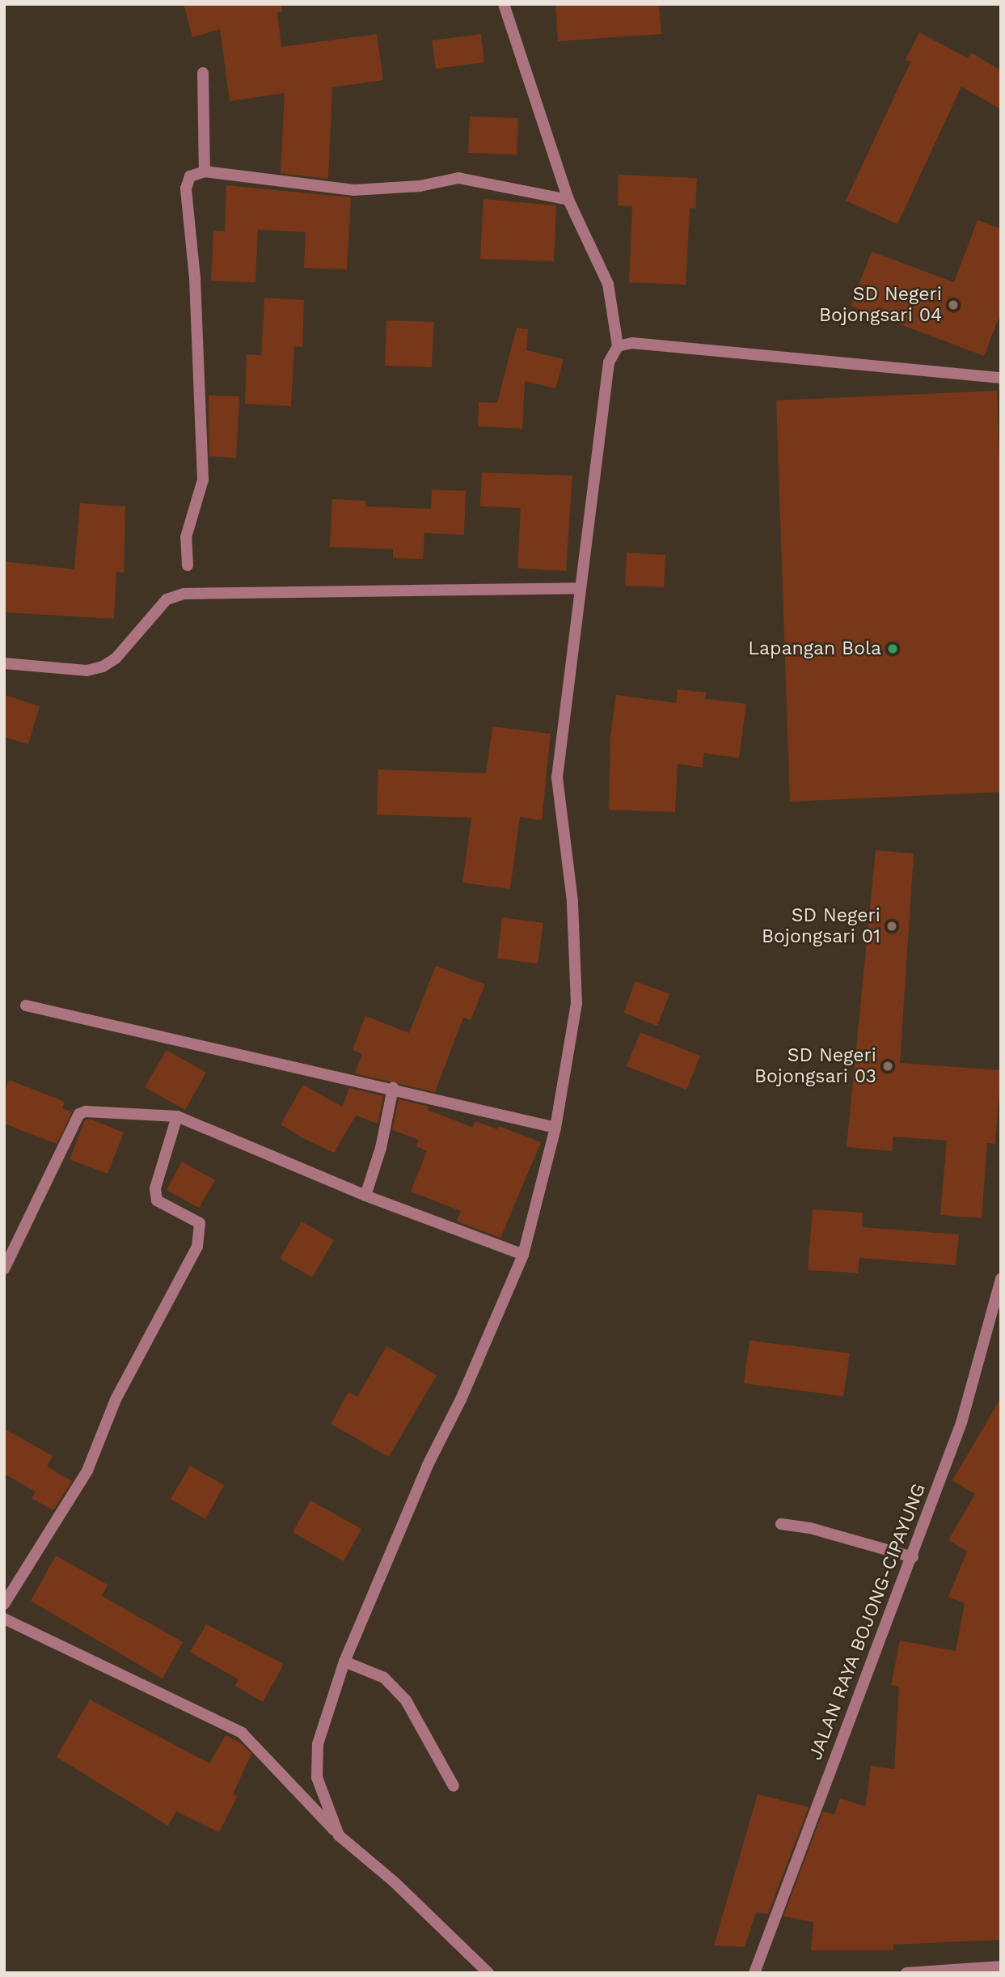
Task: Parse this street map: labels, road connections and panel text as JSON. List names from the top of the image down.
{
  "streets": {
    "street": ["JALAN RAYA BOJONG-CIPAYUNG"]
  },
  "places": [
    "SD Negeri Bojongsari 04",
    "Lapangan Bola",
    "SD Negeri Bojongsari 01",
    "SD Negeri Bojongsari 03"
  ]
}
